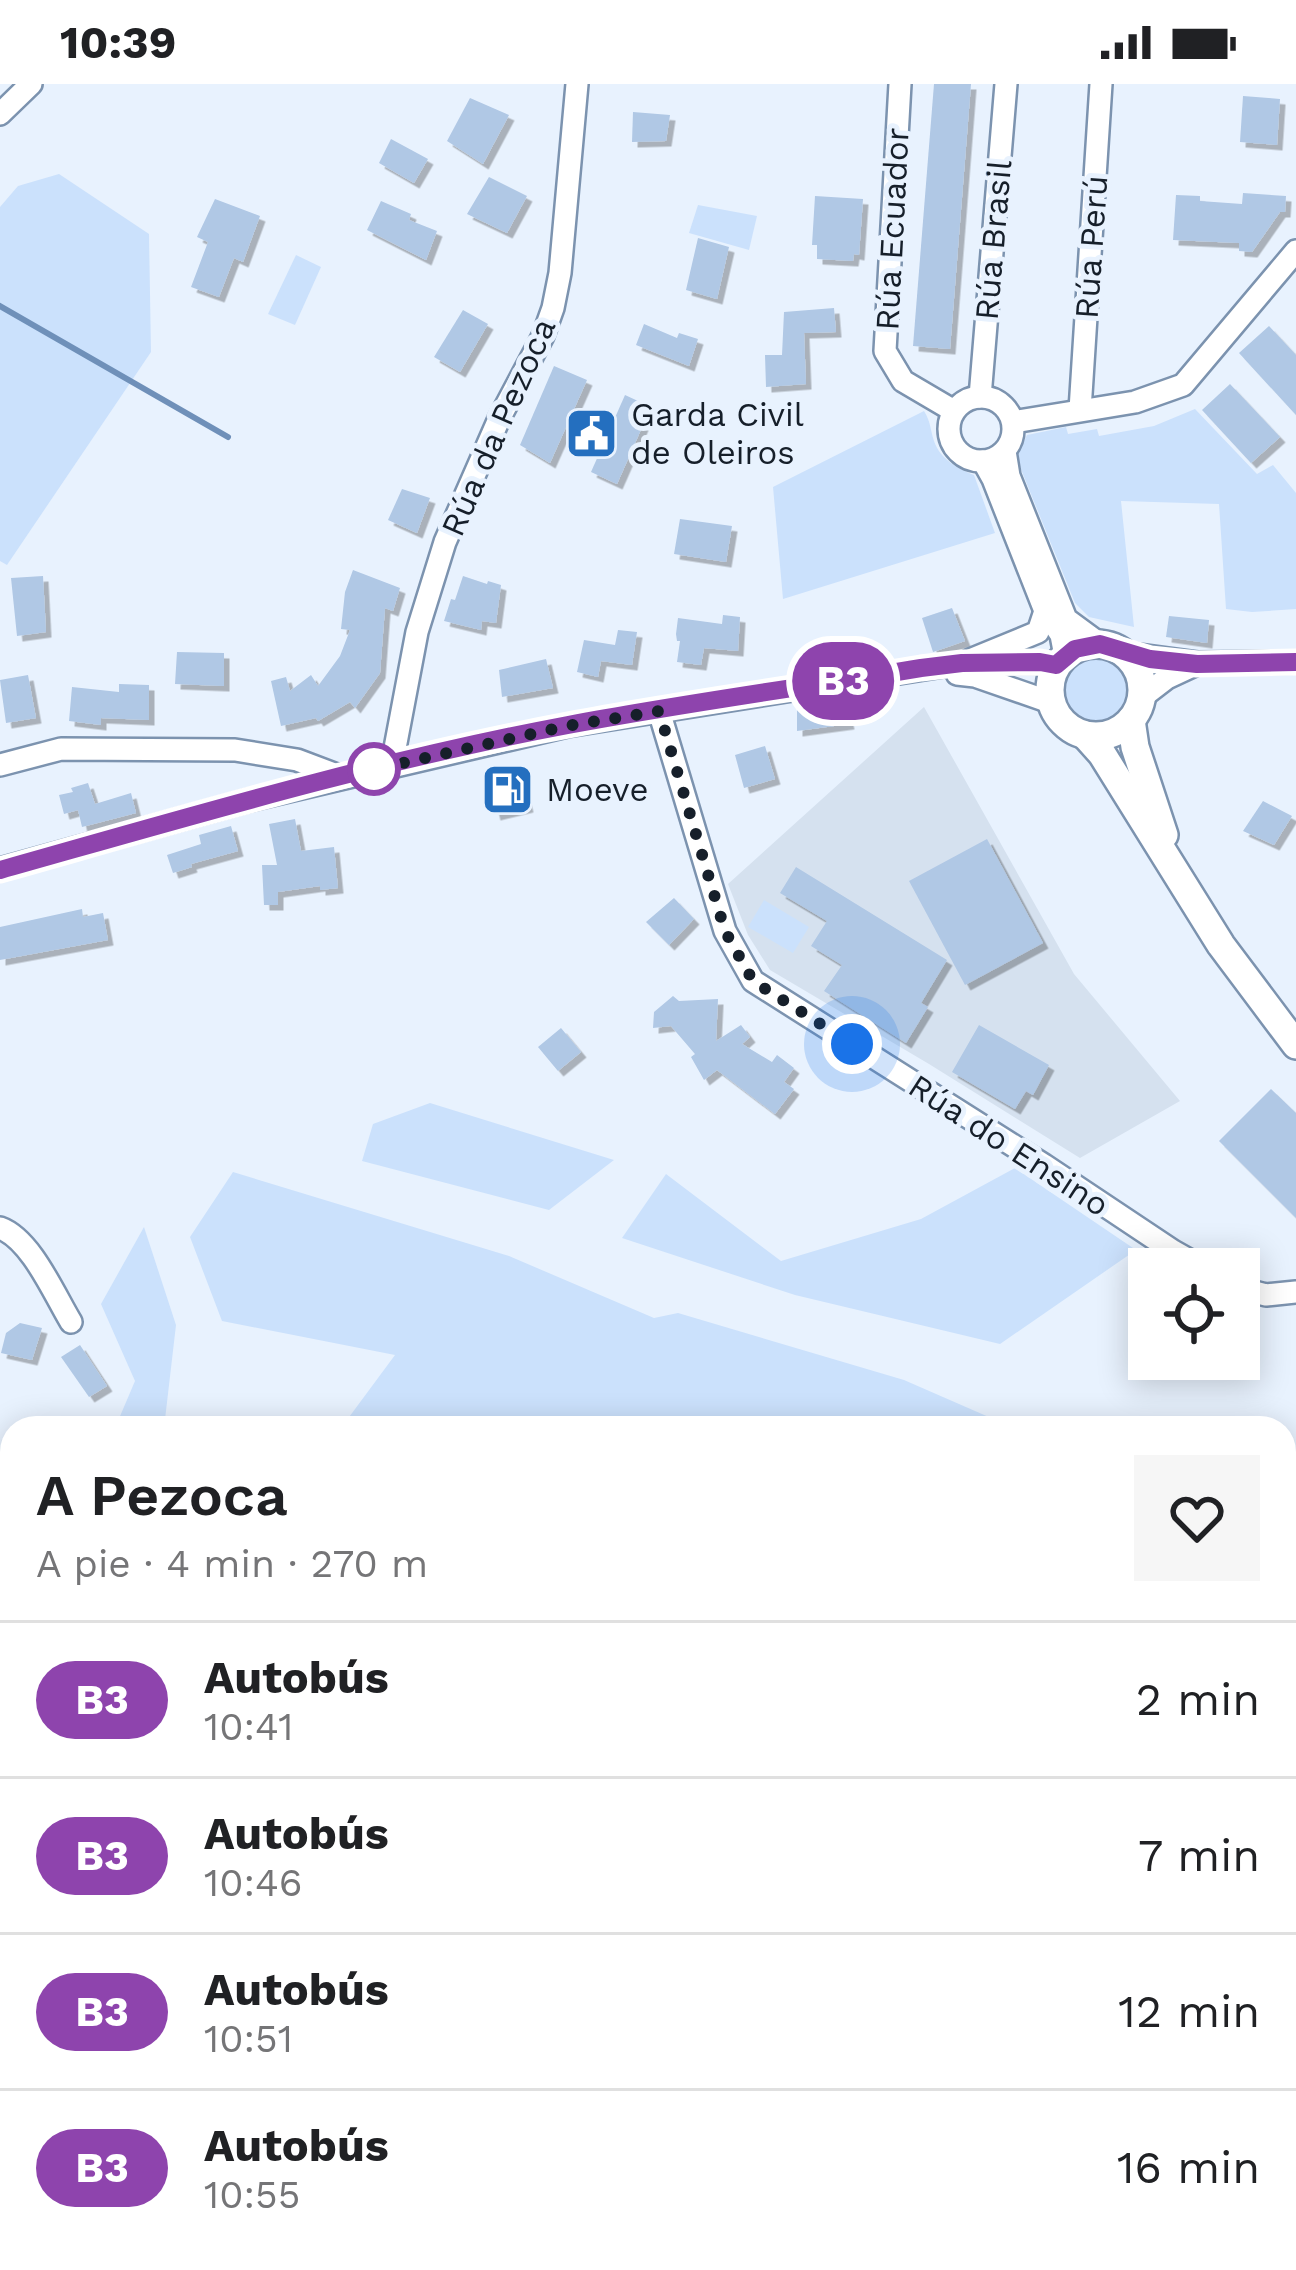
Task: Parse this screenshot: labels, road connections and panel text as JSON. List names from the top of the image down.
{
  "streets": {
    "street": [
      "Rúa Ecuador",
      "Rúa Brasil",
      "Rúa Perú",
      "Rúa da Pezoca",
      "Rúa do Ensino"
    ]
  },
  "crossings": [
    ["Rúa Ecuador", "Rúa Brasil"]
  ],
  "places": {
    "public building": ["Garda Civil de Oleiros"],
    "fuel station": ["Moeve"]
  },
  "lines": ["bus line B3"],
  "page": {
    "status": "10:39",
    "on_map": "B3",
    "heading": ["A Pezoca", "A pie · 4 min · 270 m"],
    "list": [
      {
        "mark": "B3",
        "name": "Autobús",
        "note": "10:41",
        "value": "2 min"
      },
      {
        "mark": "B3",
        "name": "Autobús",
        "note": "10:46",
        "value": "7 min"
      },
      {
        "mark": "B3",
        "name": "Autobús",
        "note": "10:51",
        "value": "12 min"
      },
      {
        "mark": "B3",
        "name": "Autobús",
        "note": "10:55",
        "value": "16 min"
      }
    ]
  }
}
